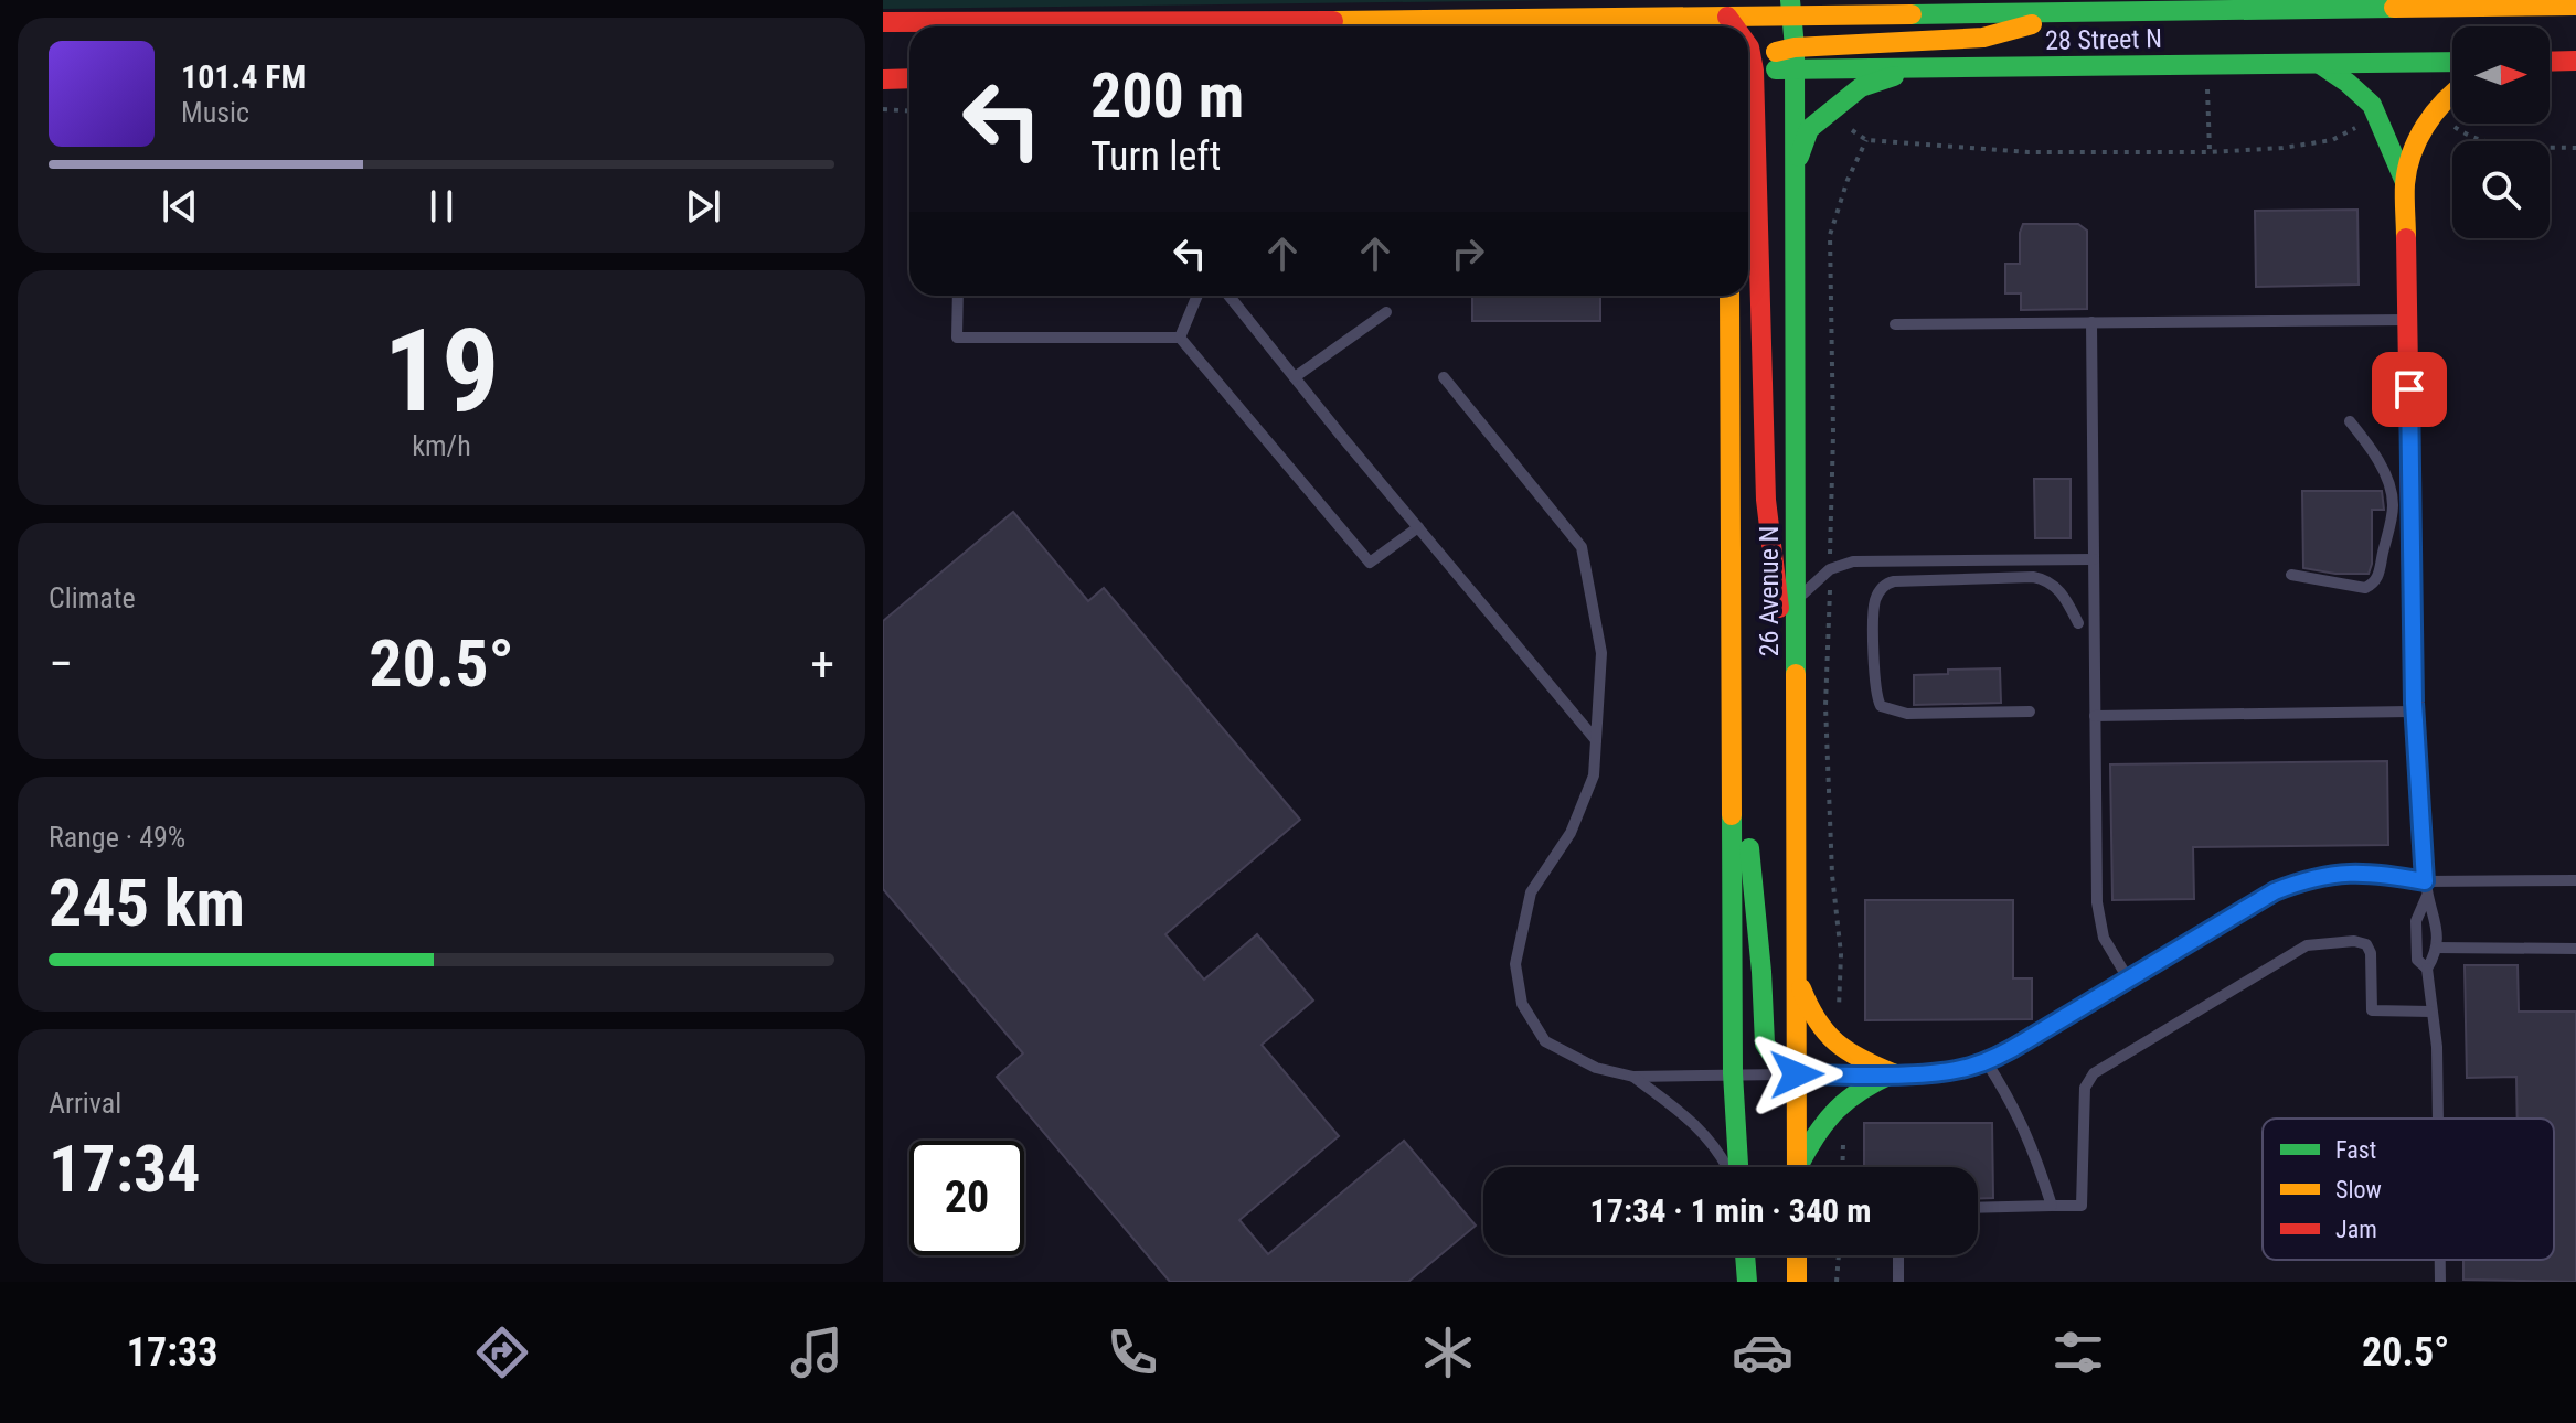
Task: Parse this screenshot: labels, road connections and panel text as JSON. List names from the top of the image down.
{
  "streets": {
    "main road": ["28 Street N", "26 Avenue N"]
  },
  "crossings": [
    ["28 Street N", "26 Avenue N"]
  ],
  "legend": ["Fast", "Slow", "Jam"],
  "north": "right",
  "page": {
    "turn": ["200 m", "Turn left"],
    "song": ["101.4 FM", "Music"],
    "tile": [
      ["19", "km/h"],
      "Climate",
      ["Range · 49%", "245 km"],
      ["Arrival", "17:34"]
    ],
    "heat": ["−", "20.5°", "+"],
    "limit": "20",
    "trip": "17:34 · 1 min · 340 m",
    "tabs": ["17:33", "20.5°"]
  }
}
